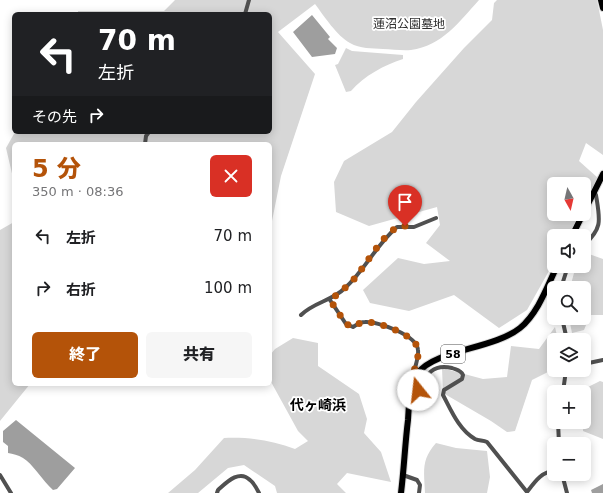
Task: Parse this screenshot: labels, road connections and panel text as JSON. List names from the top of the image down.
{
  "streets": {
    "main road": ["58"]
  },
  "districts": ["代ヶ崎浜"],
  "parks": ["蓮沼公園墓地"],
  "north": "bottom",
  "page": {
    "turn": ["70 m", "左折"],
    "then": "その先",
    "heading": ["5 分", "350 m · 08:36"],
    "map_buttons": ["+", "−"],
    "list": [
      {
        "name": "左折",
        "value": "70 m"
      },
      {
        "name": "右折",
        "value": "100 m"
      }
    ],
    "buttons": ["終了", "共有"]
  }
}
